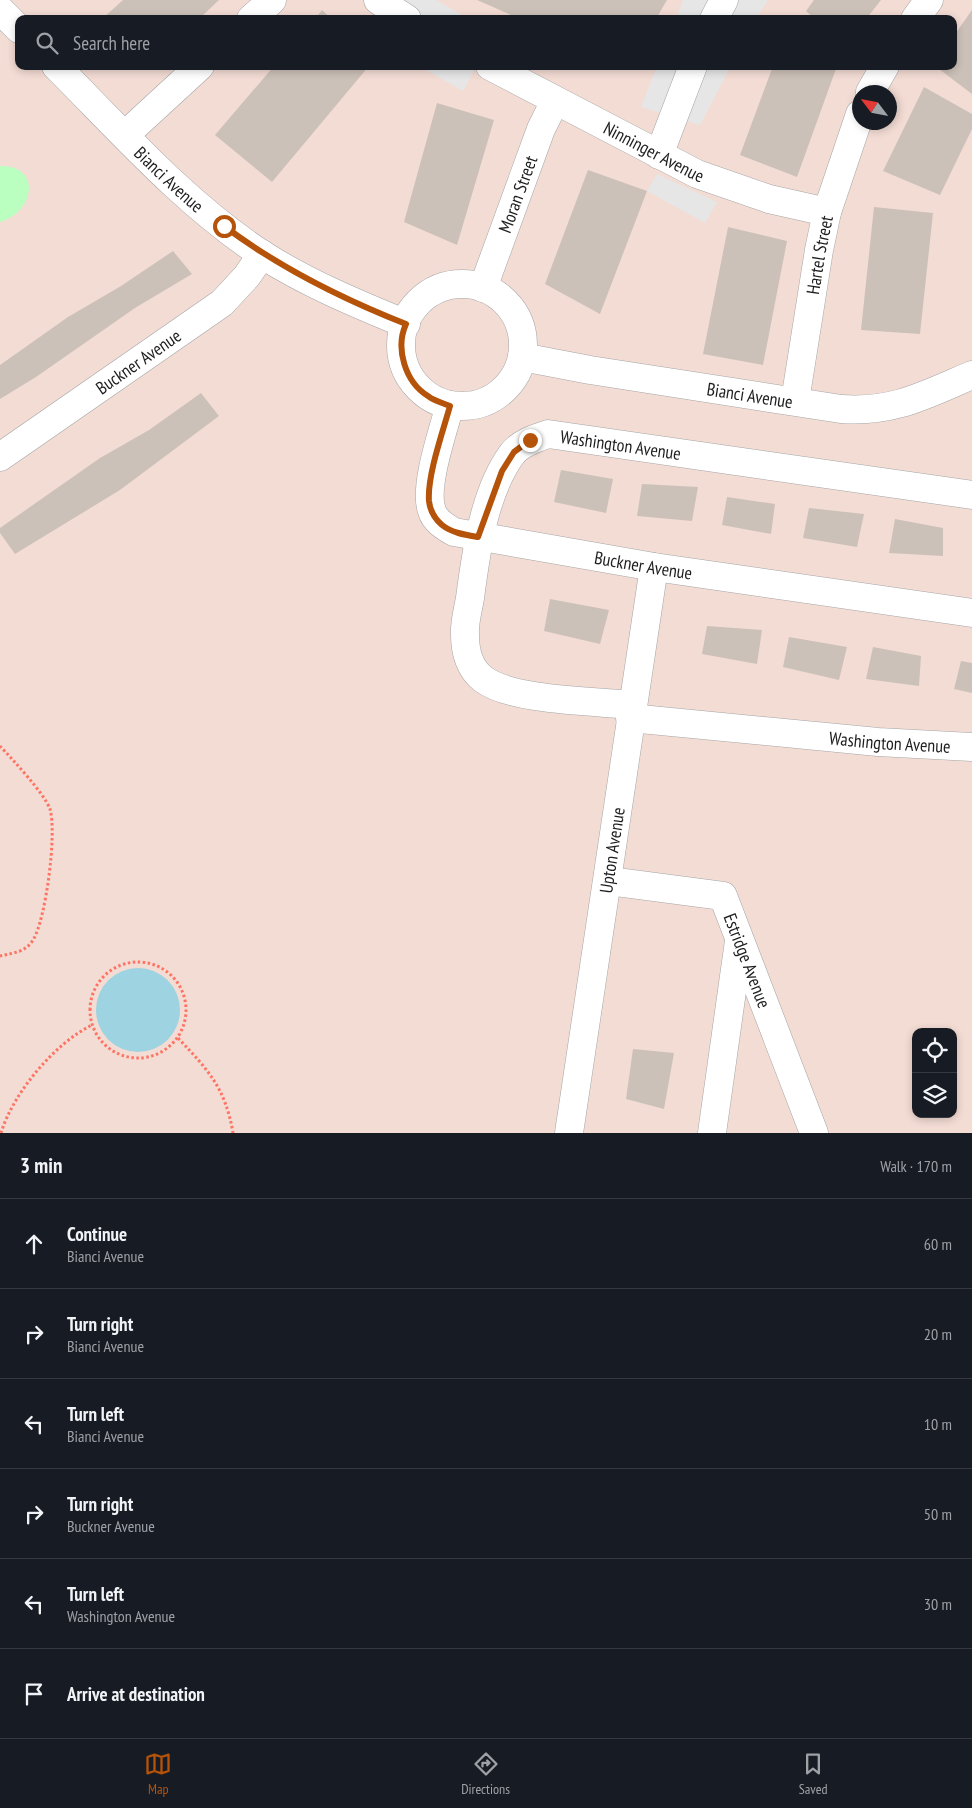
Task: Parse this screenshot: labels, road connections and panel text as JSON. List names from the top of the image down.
{
  "streets": {
    "street": [
      "Ninninger Avenue",
      "Bianci Avenue",
      "Moran Street",
      "Hartel Street",
      "Buckner Avenue",
      "Washington Avenue",
      "Upton Avenue",
      "Estridge Avenue"
    ]
  },
  "crossings": [
    ["Ninninger Avenue", "Moran Street"],
    ["Ninninger Avenue", "Hartel Street"],
    ["Bianci Avenue", "Moran Street"],
    ["Bianci Avenue", "Hartel Street"],
    ["Bianci Avenue", "Buckner Avenue"],
    ["Moran Street", "Buckner Avenue"],
    ["Buckner Avenue", "Washington Avenue"],
    ["Buckner Avenue", "Upton Avenue"],
    ["Washington Avenue", "Upton Avenue"],
    ["Upton Avenue", "Estridge Avenue"]
  ],
  "north": "top left",
  "page": {
    "search": "Search here",
    "heading": ["3 min", "Walk · 170 m"],
    "list": [
      ["Continue", "Bianci Avenue", "60 m"],
      ["Turn right", "Bianci Avenue", "20 m"],
      ["Turn left", "Bianci Avenue", "10 m"],
      ["Turn right", "Buckner Avenue", "50 m"],
      ["Turn left", "Washington Avenue", "30 m"],
      "Arrive at destination"
    ],
    "nav": ["Map", "Directions", "Saved"]
  }
}
